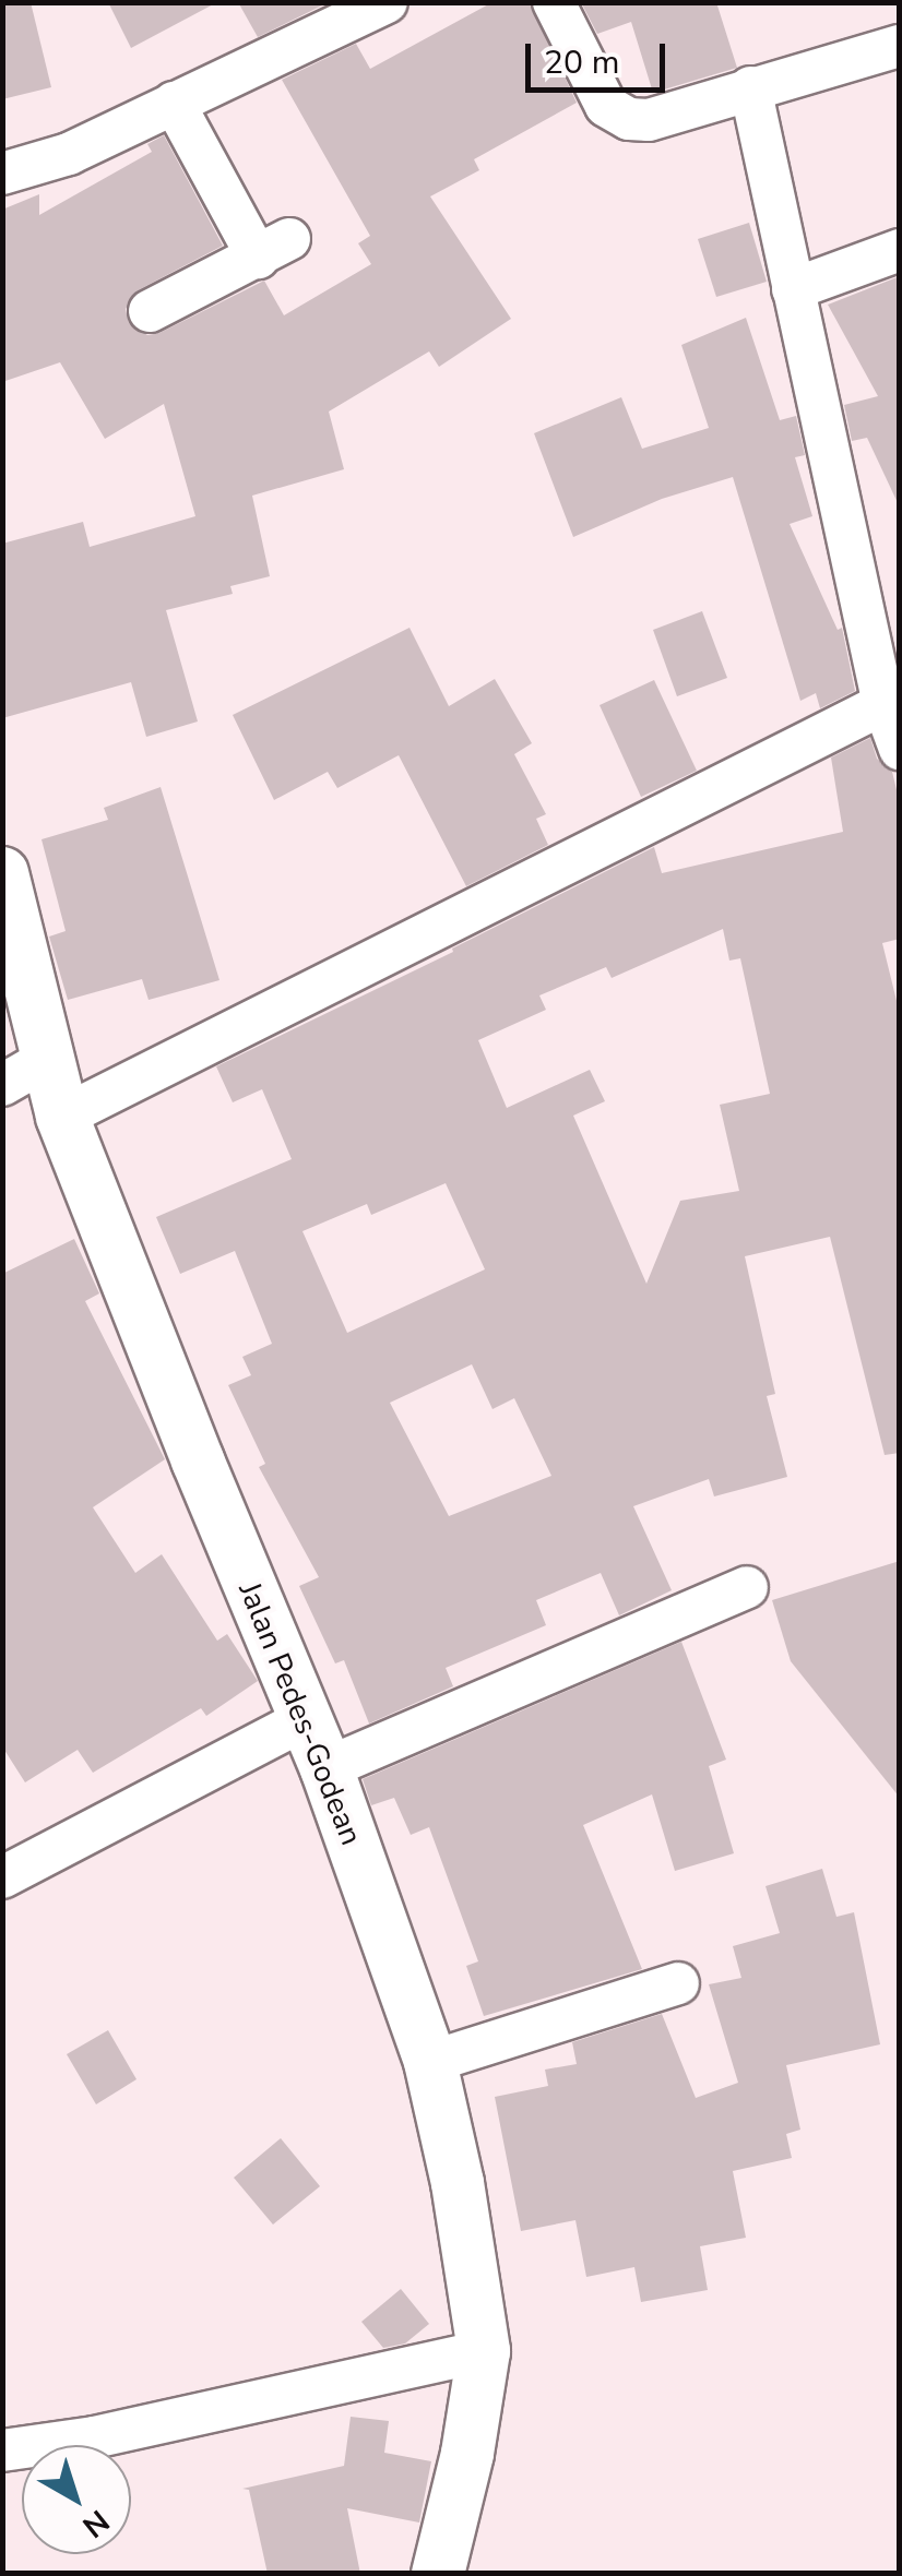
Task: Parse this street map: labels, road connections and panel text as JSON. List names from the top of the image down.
{
  "streets": {
    "street": ["Jalan Pedes-Godean"]
  },
  "scale_bar": "20 m",
  "north": "bottom right"
}
